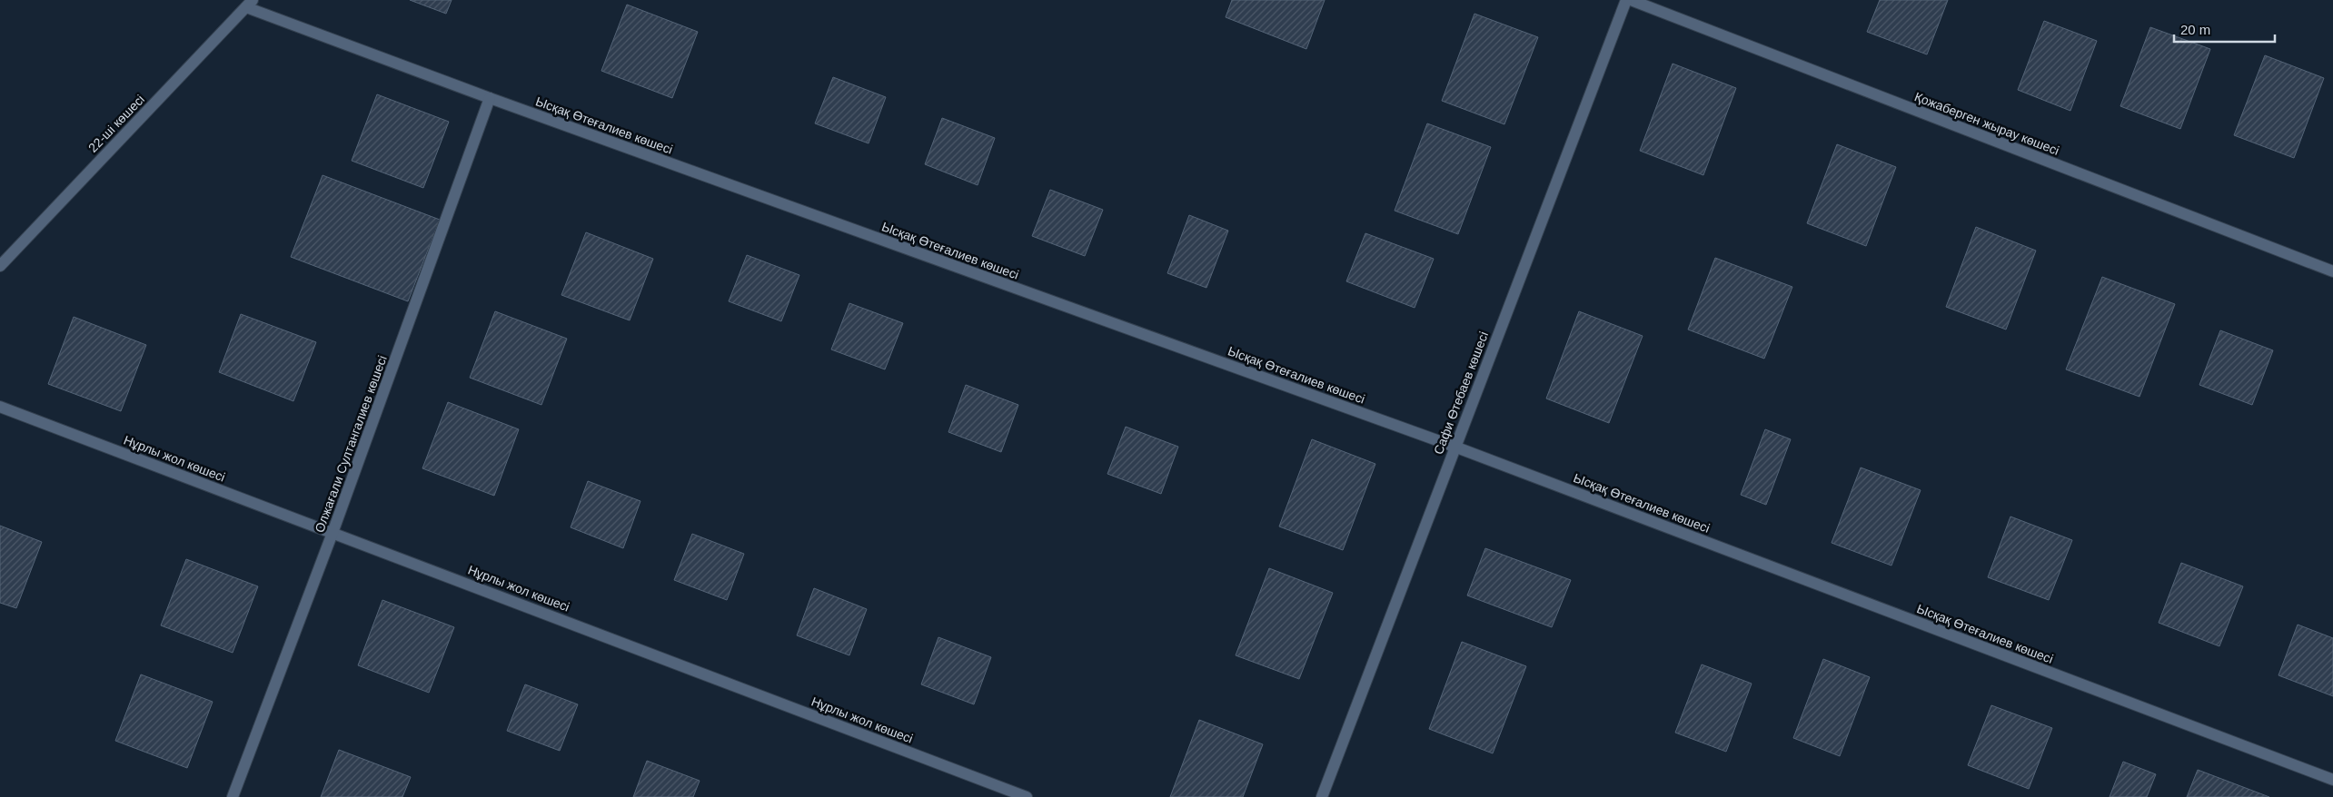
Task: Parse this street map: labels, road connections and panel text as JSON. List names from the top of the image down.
{
  "streets": {
    "street": [
      "22-ші көшесі",
      "Қожаберген жырау көшесі",
      "Ысқақ Өтеғалиев көшесі",
      "Сафи Өтебаев көшесі",
      "Олжағали Султангалиев көшесі",
      "Нұрлы жол көшесі"
    ]
  },
  "crossings": [
    ["22-ші көшесі", "Ысқақ Өтеғалиев көшесі"],
    ["Ысқақ Өтеғалиев көшесі", "Сафи Өтебаев көшесі"],
    ["Ысқақ Өтеғалиев көшесі", "Олжағали Султангалиев көшесі"],
    ["Олжағали Султангалиев көшесі", "Нұрлы жол көшесі"]
  ],
  "scale_bar": "20 m"
}
